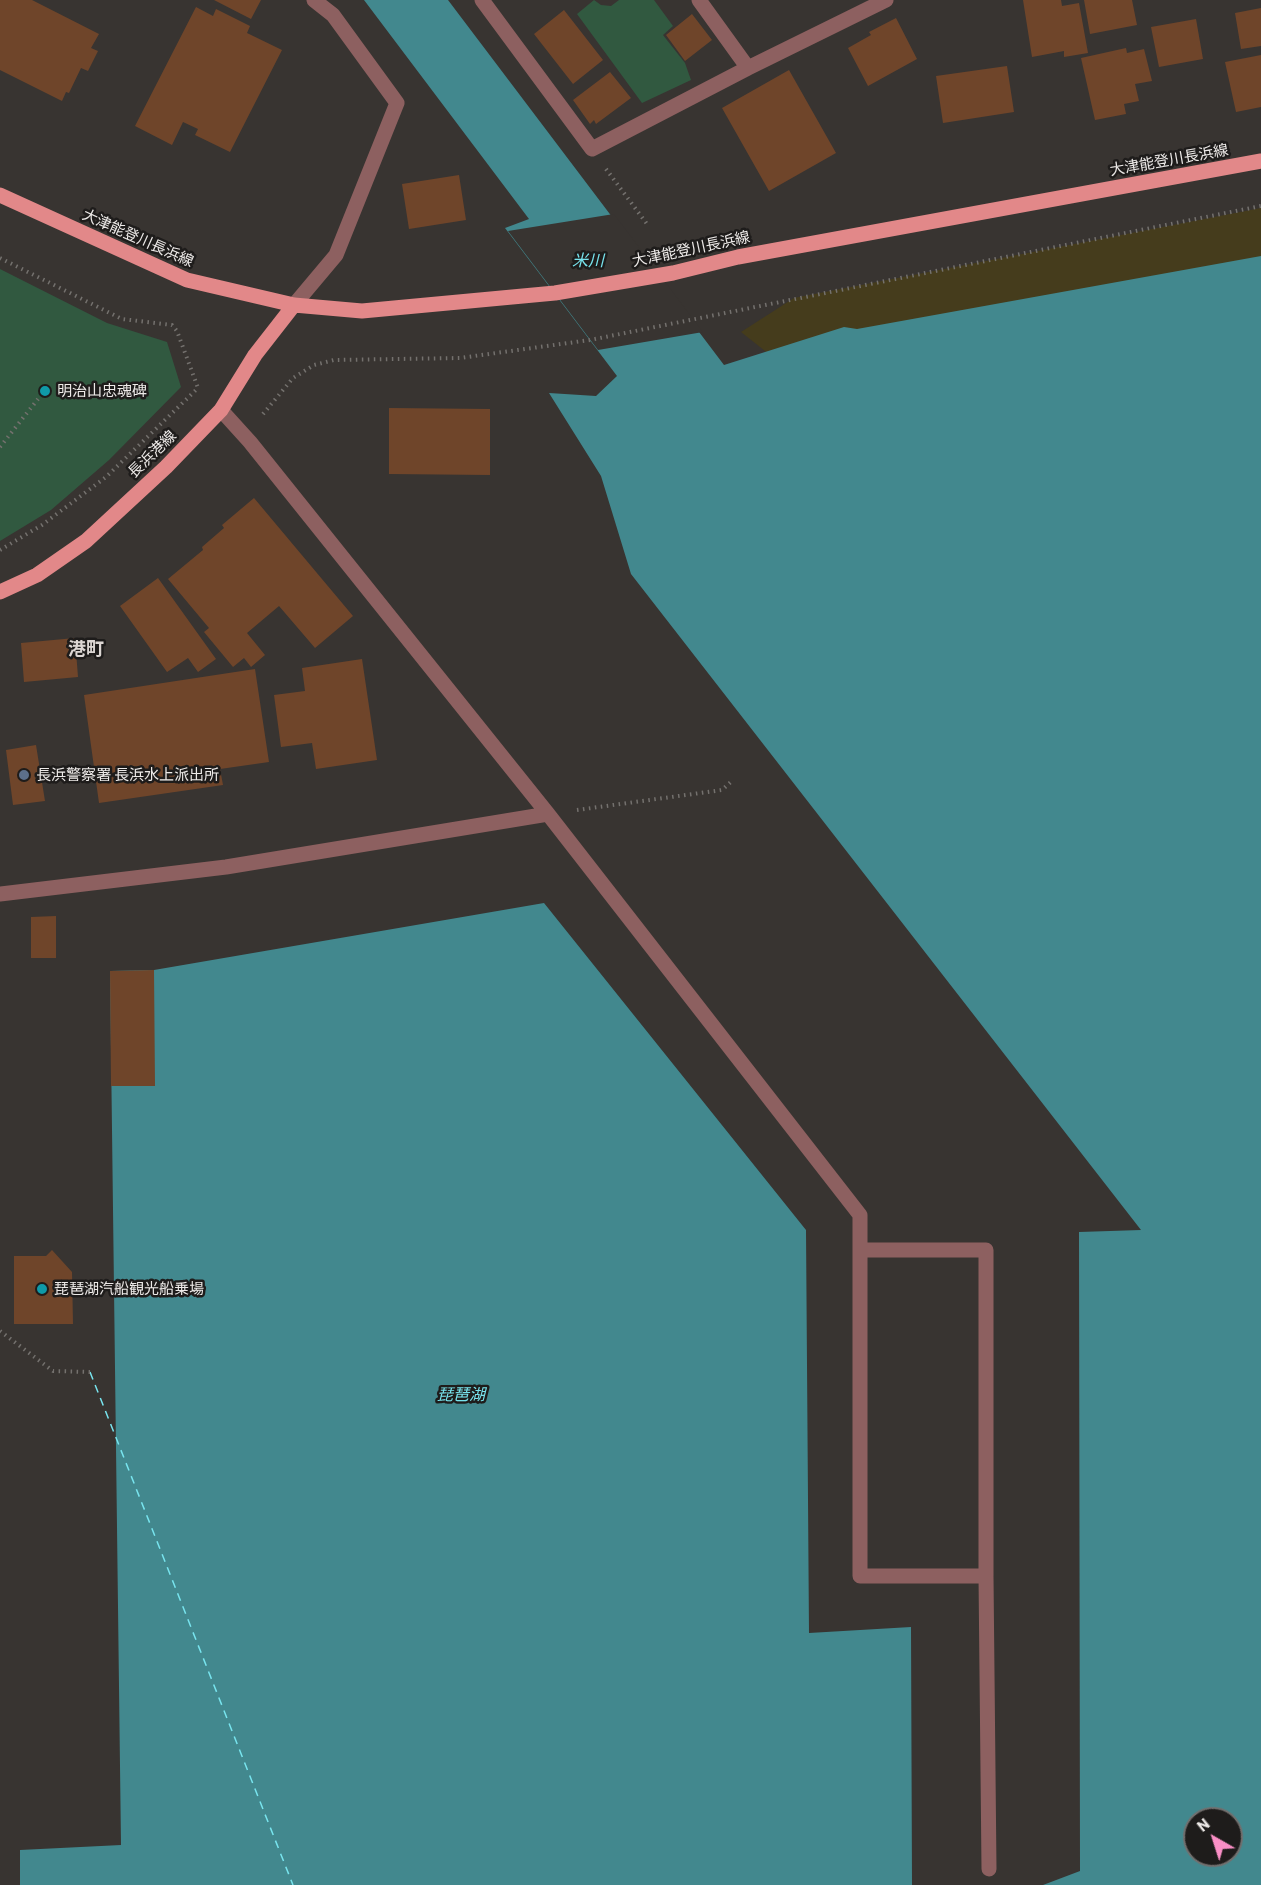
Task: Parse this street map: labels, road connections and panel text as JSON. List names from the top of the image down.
{
  "streets": {
    "main road": ["大津能登川長浜線", "長浜港線"]
  },
  "crossings": [
    ["大津能登川長浜線", "長浜港線"]
  ],
  "districts": ["港町"],
  "water": ["米川", "琵琶湖"],
  "places": ["明治山忠魂碑", "長浜警察署 長浜水上派出所", "琵琶湖汽船観光船乗場"],
  "north": "top left"
}
